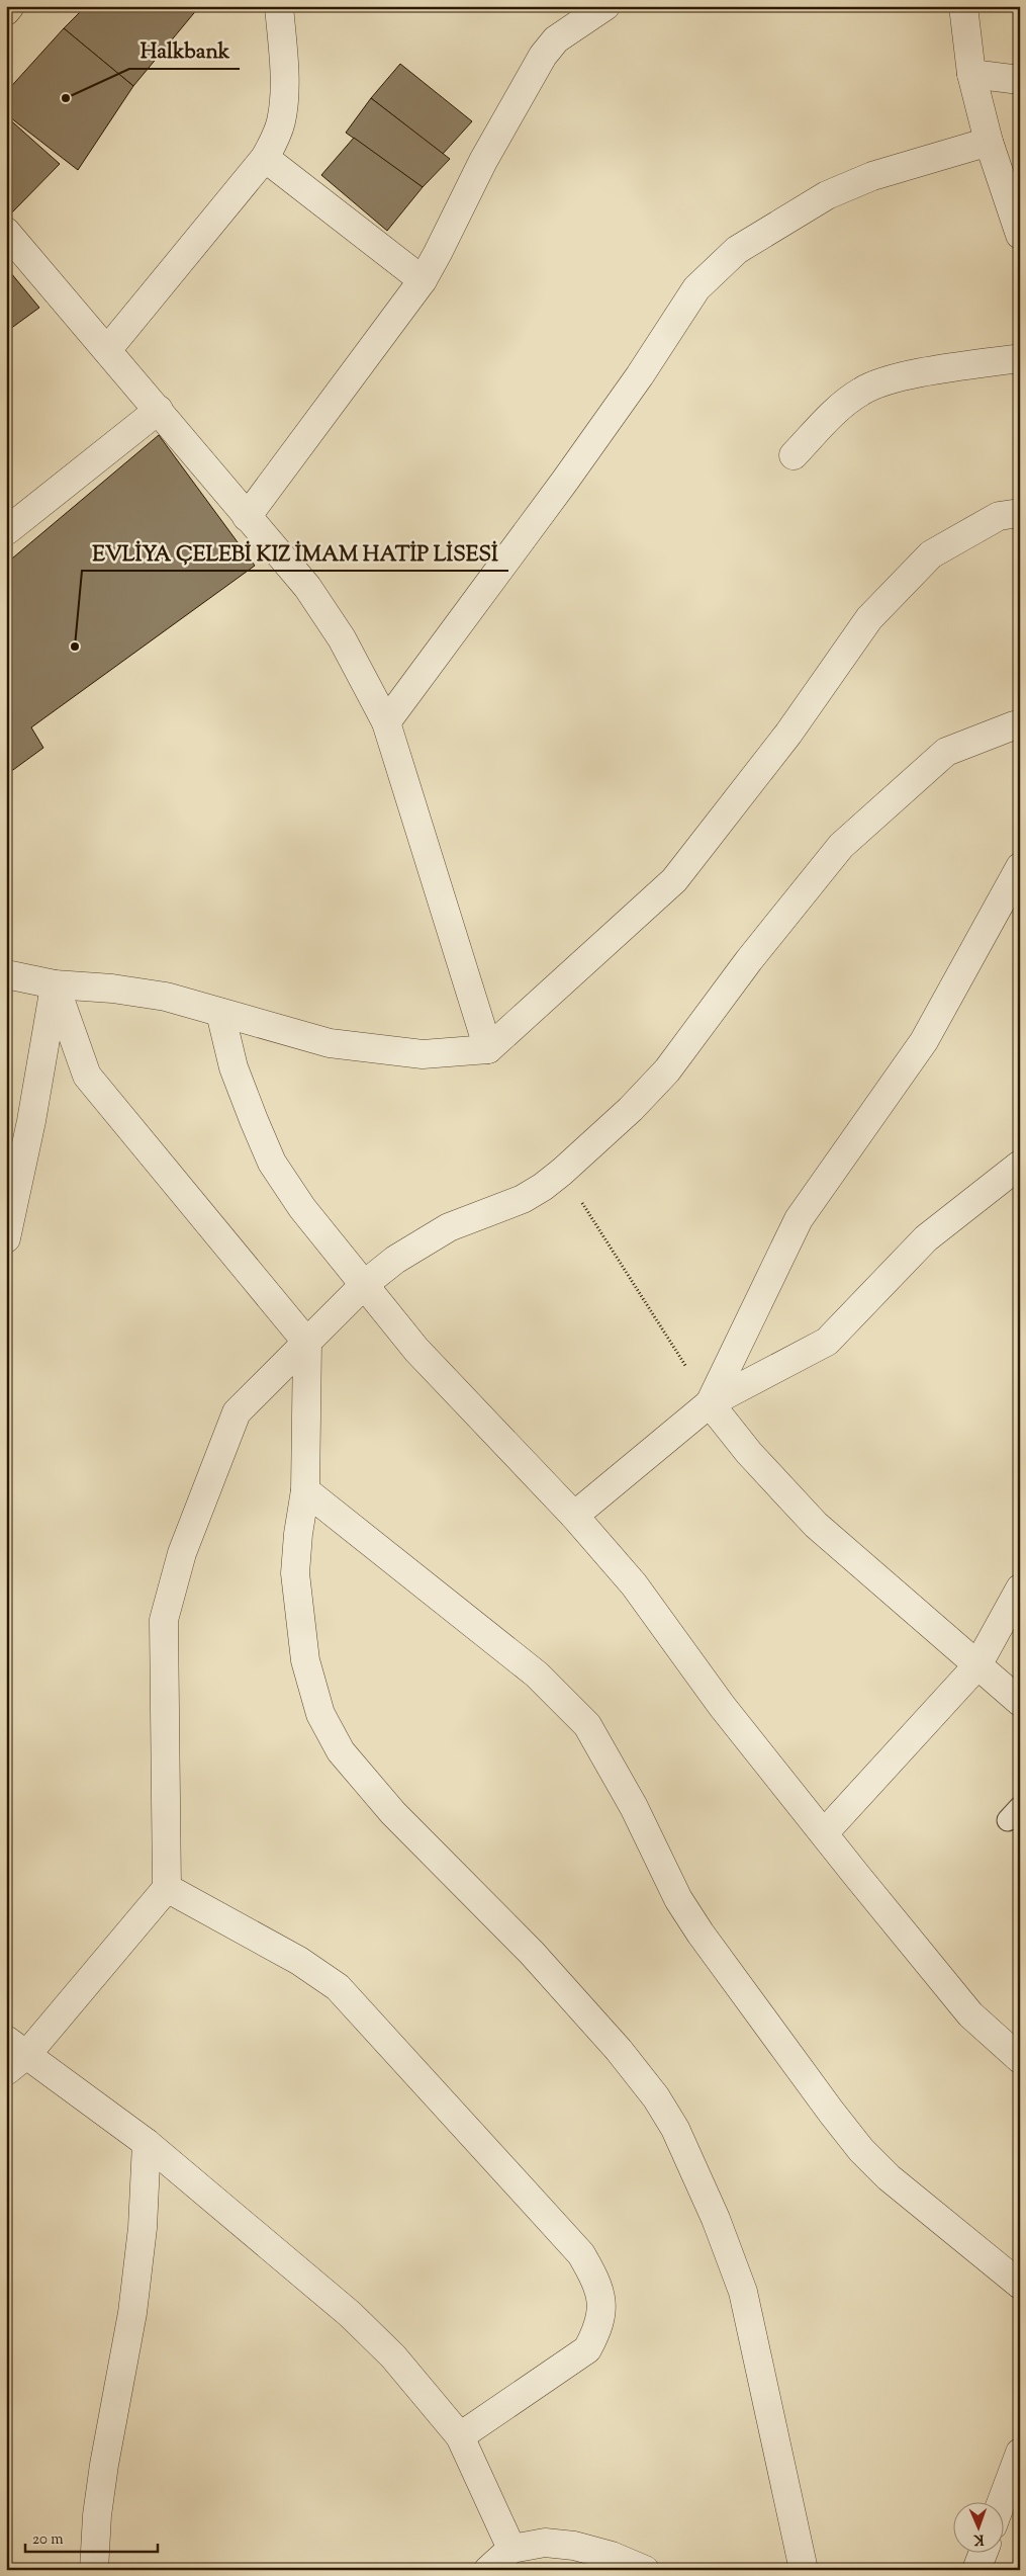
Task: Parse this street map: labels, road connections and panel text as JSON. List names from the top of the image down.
{
  "places": ["Halkbank", "EVLİYA ÇELEBİ KIZ İMAM HATİP LİSESİ"],
  "scale_bar": "20 m",
  "north": "bottom"
}
